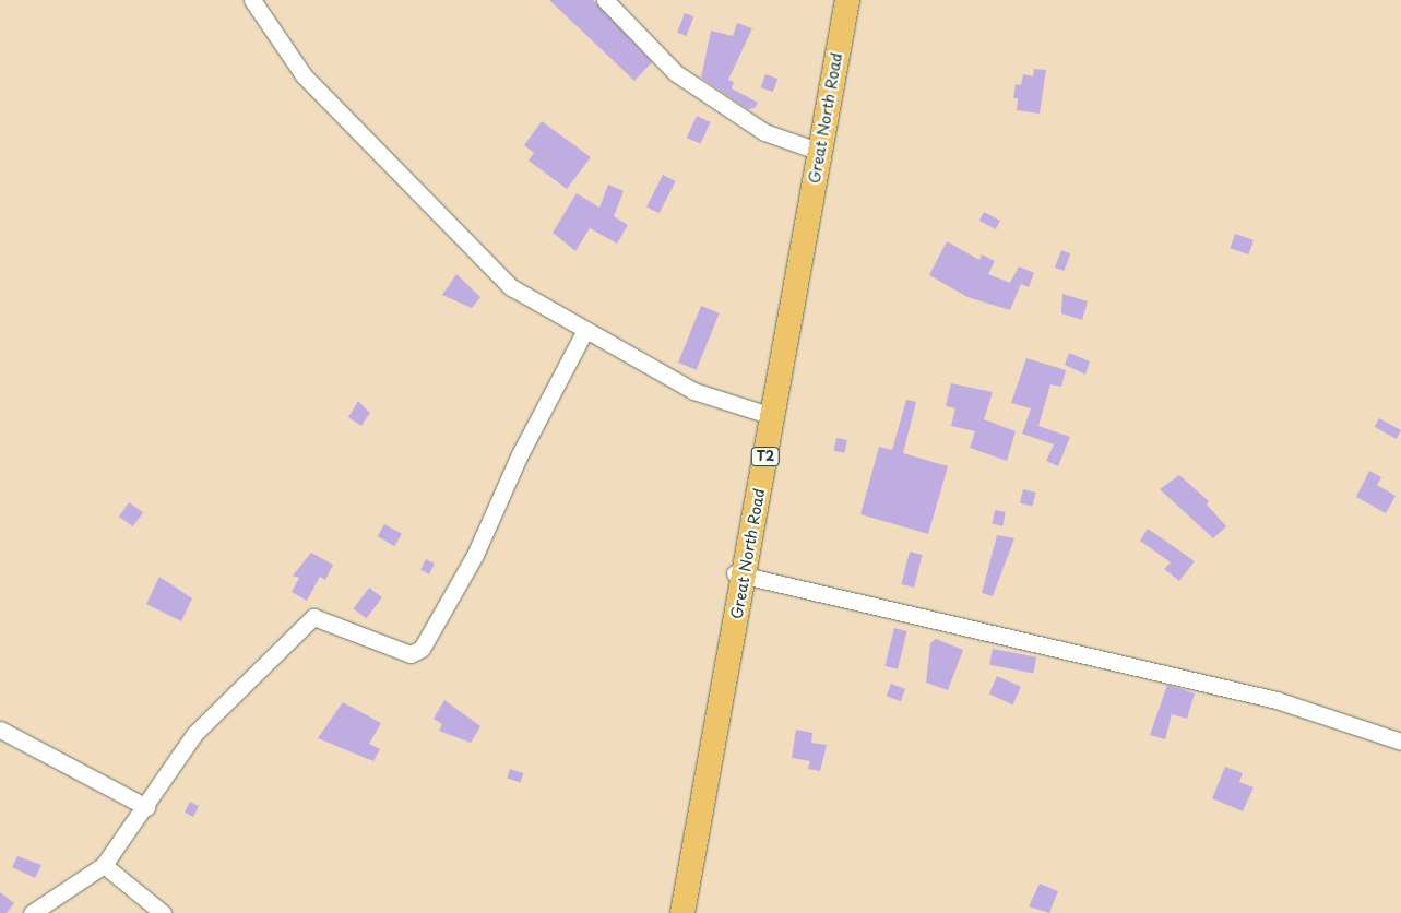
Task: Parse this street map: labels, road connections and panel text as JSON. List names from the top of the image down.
{
  "streets": {
    "highway": ["Great North Road", "T2"]
  }
}
